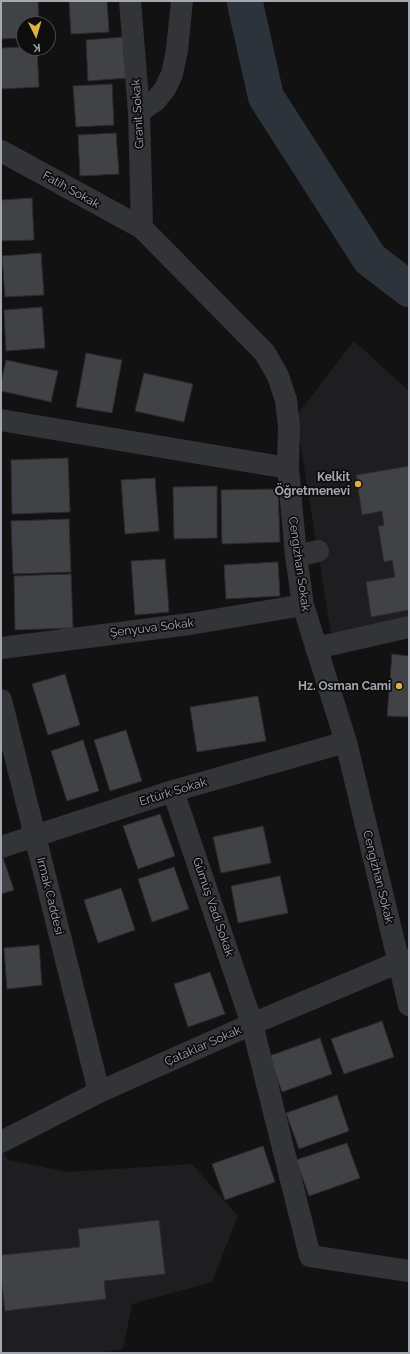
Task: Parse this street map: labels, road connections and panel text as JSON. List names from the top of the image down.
{
  "streets": {
    "street": [
      "Granit Sokak",
      "Fatih Sokak",
      "Cengizhan Sokak",
      "Şenyuva Sokak",
      "Ertürk Sokak",
      "Irmak Caddesi",
      "Gümüş Vadi Sokak",
      "Çataklar Sokak"
    ]
  },
  "crossings": [
    ["Granit Sokak", "Fatih Sokak"],
    ["Fatih Sokak", "Cengizhan Sokak"],
    ["Cengizhan Sokak", "Şenyuva Sokak"],
    ["Cengizhan Sokak", "Ertürk Sokak"],
    ["Cengizhan Sokak", "Çataklar Sokak"],
    ["Ertürk Sokak", "Irmak Caddesi"],
    ["Ertürk Sokak", "Gümüş Vadi Sokak"],
    ["Irmak Caddesi", "Çataklar Sokak"],
    ["Gümüş Vadi Sokak", "Çataklar Sokak"]
  ],
  "places": ["Kelkit Öğretmenevi", "Hz. Osman Cami"],
  "north": "bottom"
}
